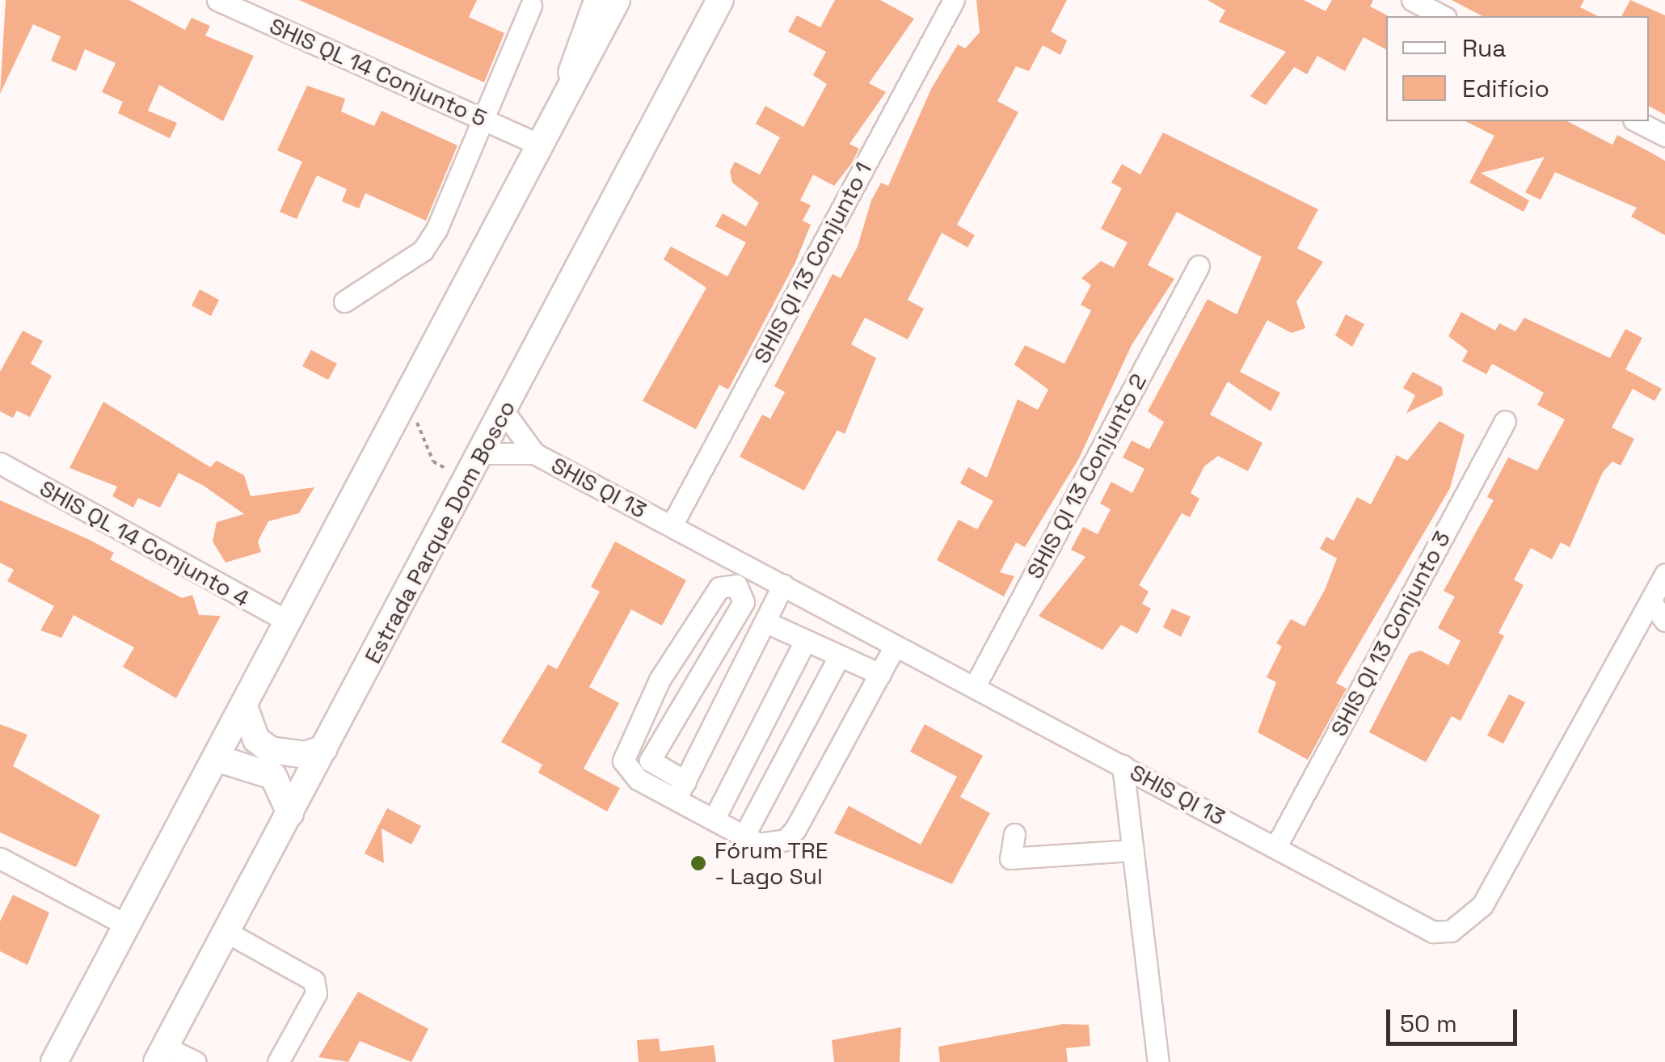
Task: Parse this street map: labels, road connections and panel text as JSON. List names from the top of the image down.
{
  "streets": {
    "main road": ["Estrada Parque Dom Bosco"],
    "street": [
      "SHIS QL 14 Conjunto 5",
      "SHIS QI 13 Conjunto 1",
      "SHIS QI 13 Conjunto 2",
      "SHIS QI 13",
      "SHIS QL 14 Conjunto 4",
      "SHIS QI 13 Conjunto 3"
    ]
  },
  "crossings": [
    ["SHIS QI 13 Conjunto 1", "SHIS QI 13"],
    ["SHIS QI 13 Conjunto 2", "SHIS QI 13"],
    ["SHIS QI 13", "Estrada Parque Dom Bosco"],
    ["SHIS QI 13", "SHIS QI 13 Conjunto 3"]
  ],
  "places": ["Fórum TRE - Lago Sul"],
  "legend": ["Rua", "Edifício"],
  "scale_bar": "50 m"
}
